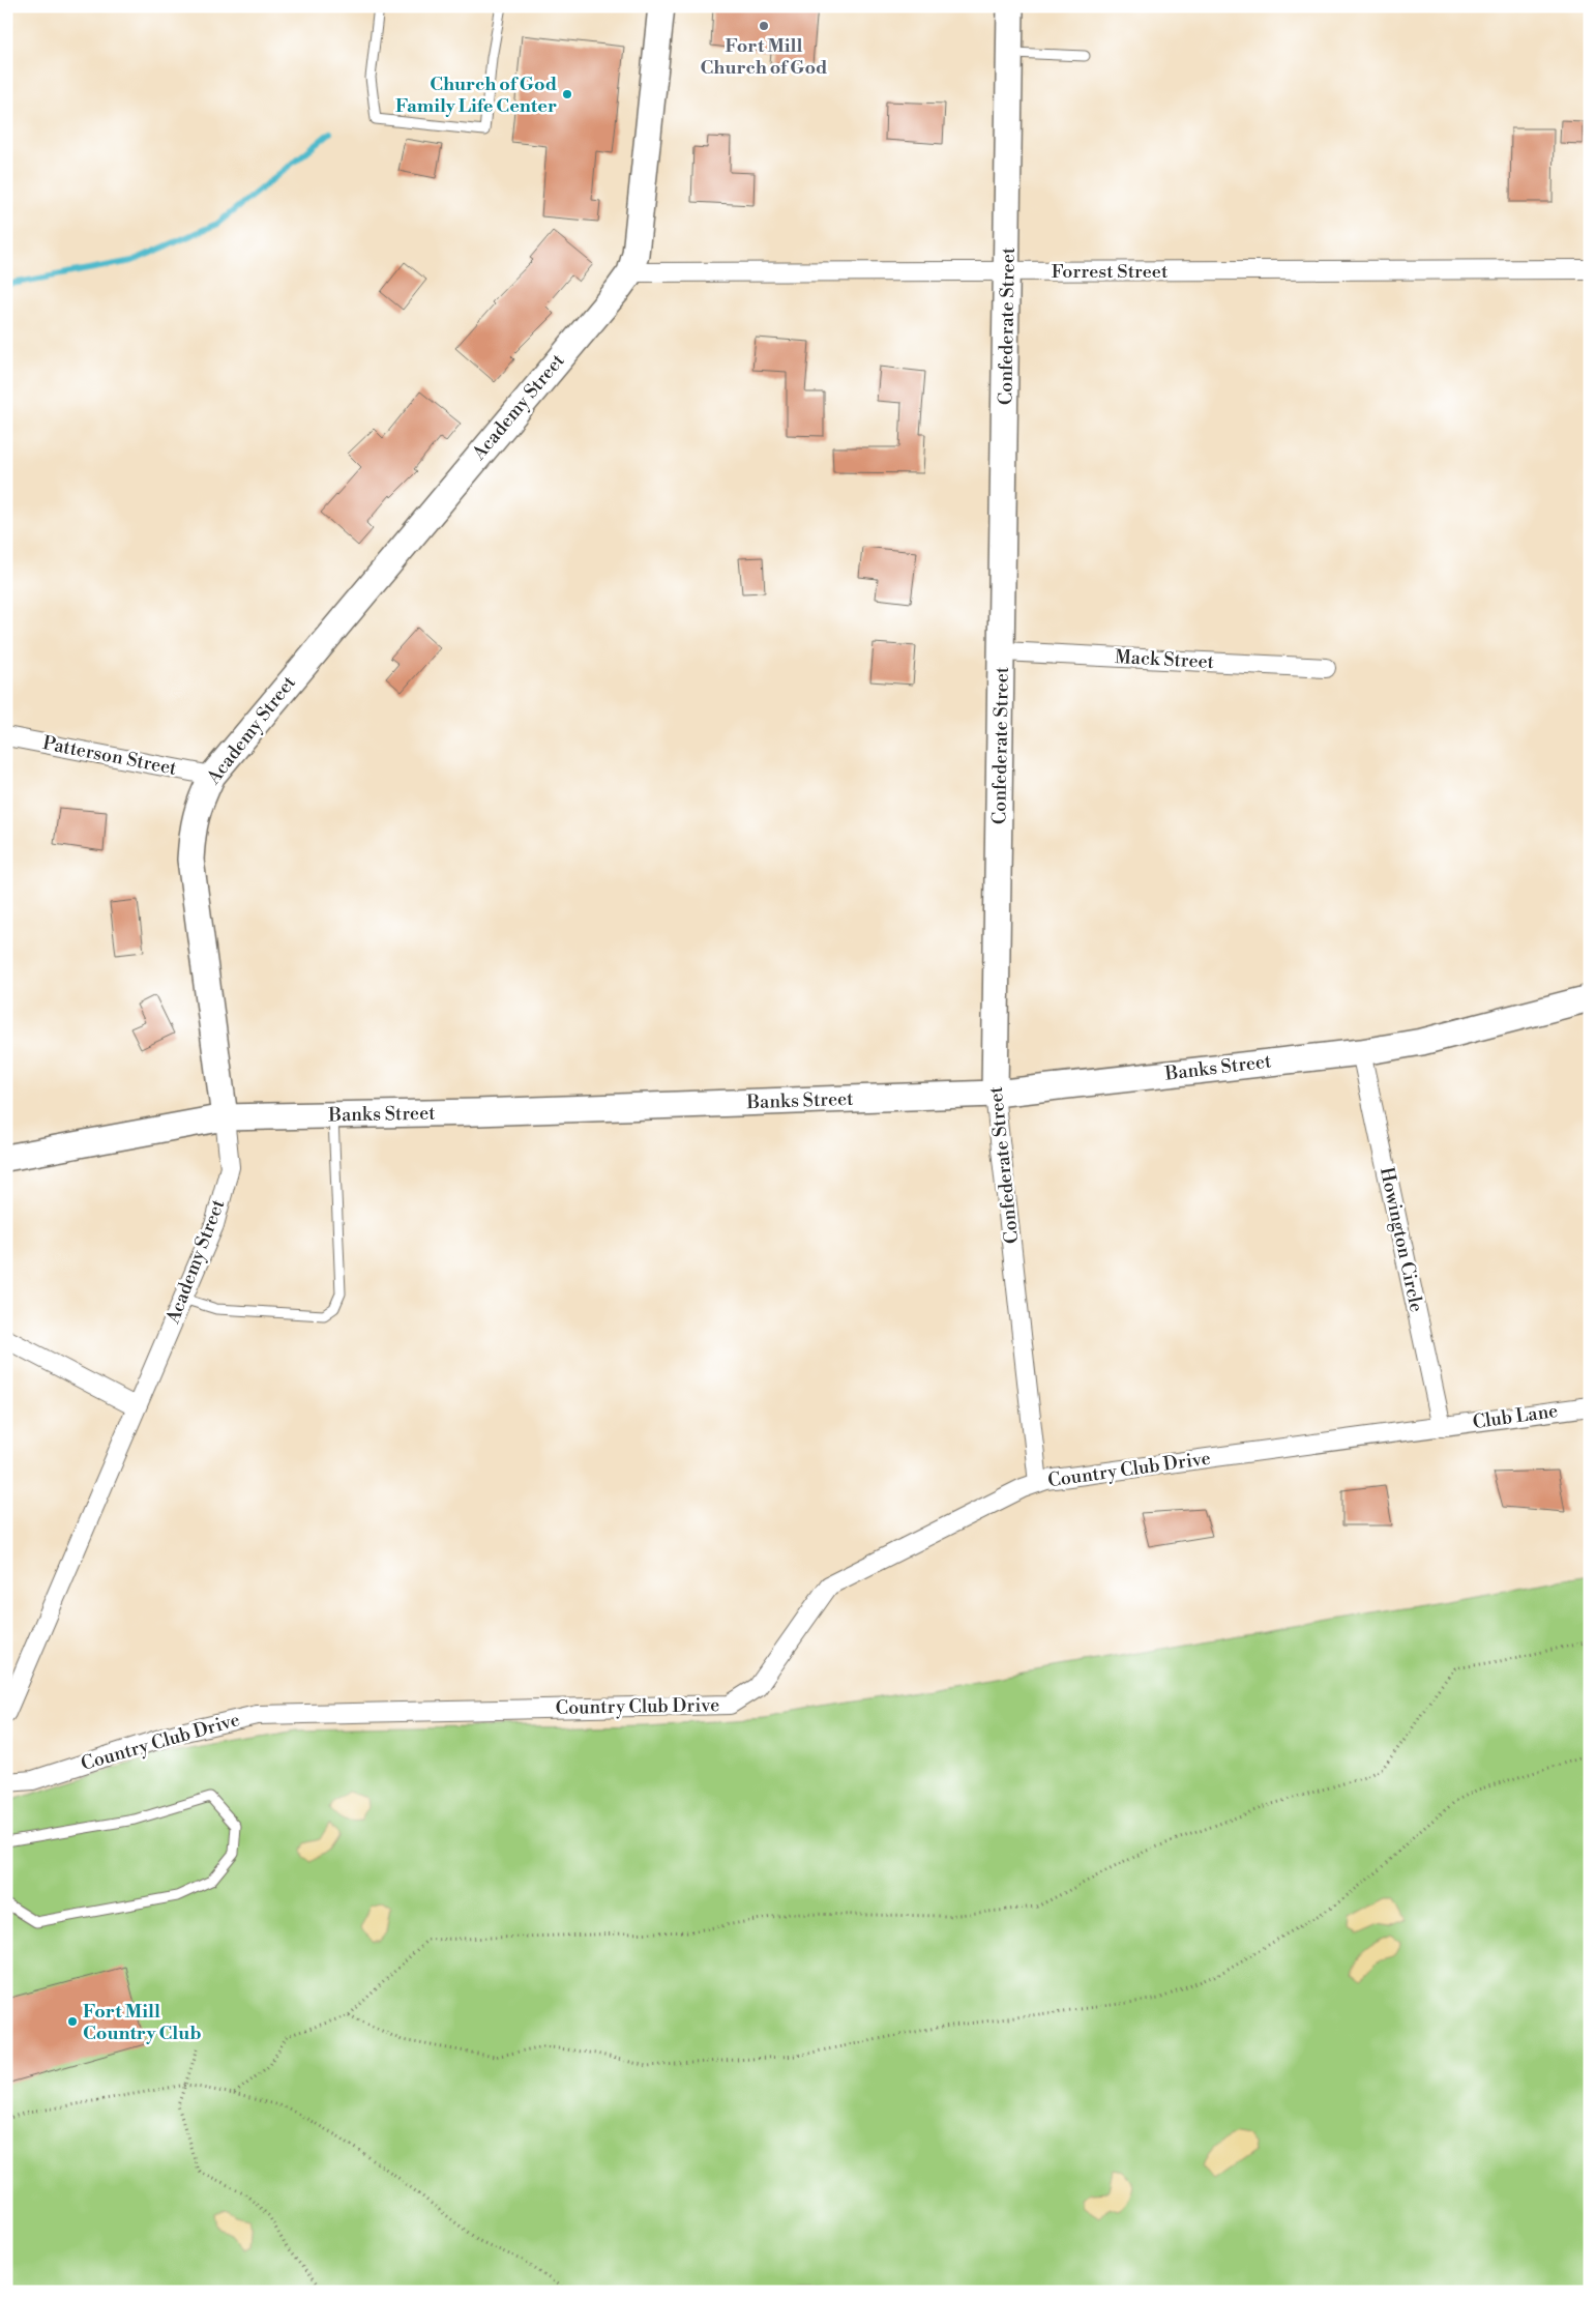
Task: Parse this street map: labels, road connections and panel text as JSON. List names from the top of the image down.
{
  "streets": {
    "street": [
      "Forrest Street",
      "Confederate Street",
      "Academy Street",
      "Mack Street",
      "Patterson Street",
      "Banks Street",
      "Howington Circle",
      "Club Lane",
      "Country Club Drive"
    ]
  },
  "crossings": [
    ["Forrest Street", "Confederate Street"],
    ["Forrest Street", "Academy Street"],
    ["Confederate Street", "Mack Street"],
    ["Confederate Street", "Banks Street"],
    ["Confederate Street", "Country Club Drive"],
    ["Academy Street", "Patterson Street"],
    ["Academy Street", "Banks Street"],
    ["Banks Street", "Howington Circle"],
    ["Howington Circle", "Club Lane"],
    ["Howington Circle", "Country Club Drive"],
    ["Club Lane", "Country Club Drive"]
  ],
  "places": ["Fort Mill Church of God", "Church of God Family Life Center", "Fort Mill Country Club"]
}
